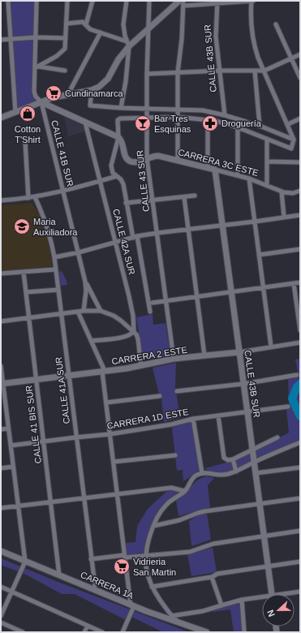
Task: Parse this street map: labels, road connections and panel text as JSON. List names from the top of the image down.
{
  "streets": {
    "street": [
      "CALLE 43B SUR",
      "CALLE 41B SUR",
      "CARRERA 3C ESTE",
      "CALLE 43 SUR",
      "CALLE 42A SUR",
      "CARRERA 2 ESTE",
      "CALLE 41A SUR",
      "CARRERA 1D ESTE",
      "CALLE 41 BIS SUR",
      "CARRERA 1A"
    ]
  },
  "crossings": [
    ["CALLE 43B SUR", "CARRERA 3C ESTE"],
    ["CALLE 43B SUR", "CARRERA 2 ESTE"],
    ["CALLE 43B SUR", "CARRERA 1D ESTE"],
    ["CARRERA 3C ESTE", "CALLE 43 SUR"],
    ["CALLE 43 SUR", "CARRERA 2 ESTE"],
    ["CALLE 42A SUR", "CARRERA 2 ESTE"],
    ["CARRERA 2 ESTE", "CALLE 41A SUR"],
    ["CARRERA 2 ESTE", "CALLE 41 BIS SUR"],
    ["CALLE 41A SUR", "CARRERA 1D ESTE"],
    ["CARRERA 1D ESTE", "CALLE 41 BIS SUR"],
    ["CALLE 41 BIS SUR", "CARRERA 1A"]
  ],
  "places": {
    "supermarket": ["Cundinamarca", "Vidrieria San Martin"],
    "shop": ["Cotton T'Shirt"],
    "bar": ["Bar Tres Esquinas"],
    "pharmacy": ["Droguería"],
    "school or university": ["Maria Auxiliadora"]
  },
  "north": "left"
}
